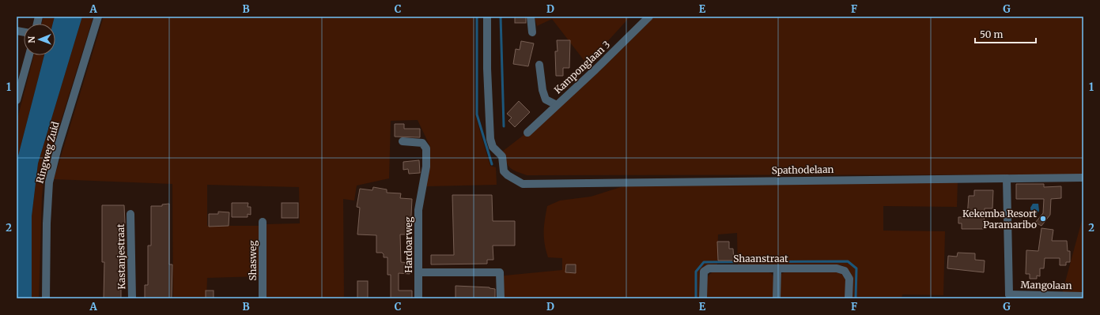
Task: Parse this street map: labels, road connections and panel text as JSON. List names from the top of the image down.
{
  "streets": {
    "street": [
      "Kamponglaan 3",
      "Ringweg Zuid",
      "Spathodelaan",
      "Hardoarweg",
      "Kastanjestraat",
      "Shaanstraat",
      "Shasweg",
      "Mangolaan"
    ]
  },
  "places": ["Kekemba Resort Paramaribo"],
  "scale_bar": "50 m",
  "north": "left",
  "grid": {
    "columns": [
      "A",
      "B",
      "C",
      "D",
      "E",
      "F",
      "G"
    ],
    "rows": ["1", "2"]
  }
}
